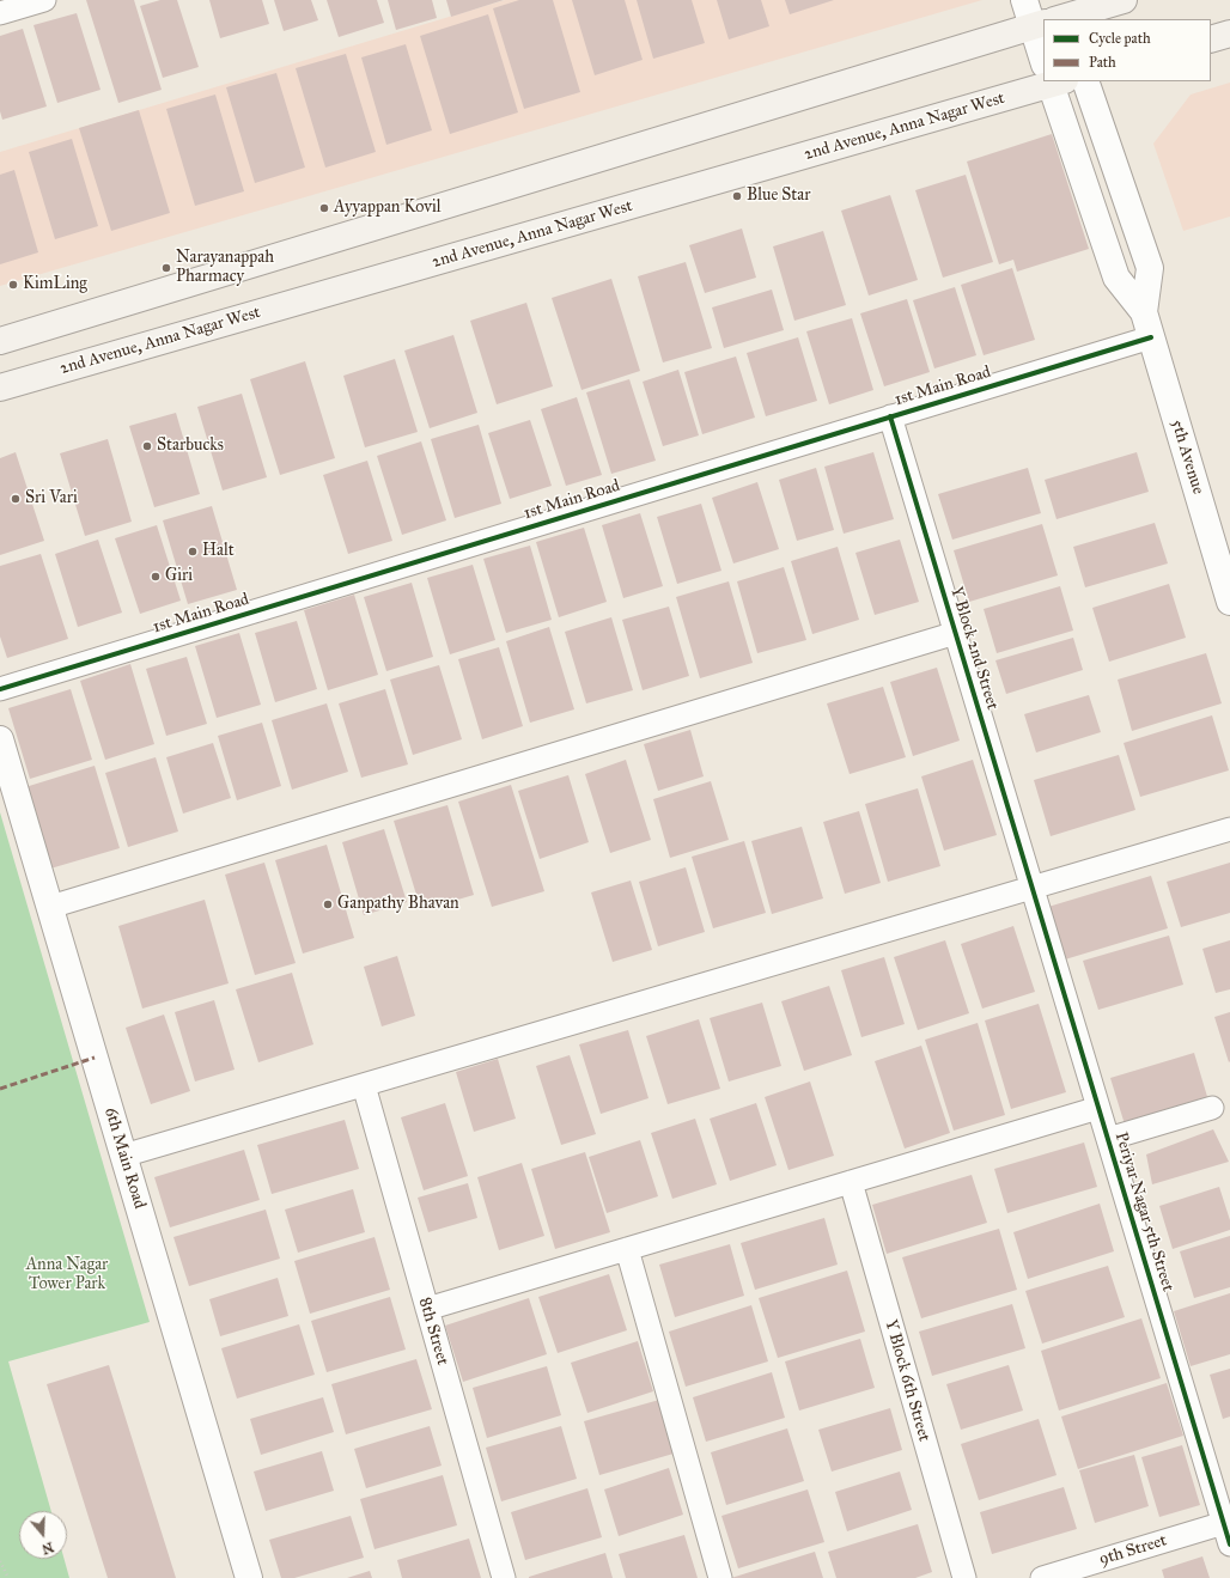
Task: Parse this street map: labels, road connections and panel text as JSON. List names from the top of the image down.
{
  "streets": {
    "main road": ["2nd Avenue, Anna Nagar West"],
    "street": [
      "1st Main Road",
      "5th Avenue",
      "Y Block 2nd Street",
      "6th Main Road",
      "Periyar Nagar 5th Street",
      "8th Street",
      "Y Block 6th Street",
      "9th Street"
    ]
  },
  "crossings": [
    ["1st Main Road", "5th Avenue"],
    ["1st Main Road", "Y Block 2nd Street"],
    ["Y Block 2nd Street", "Periyar Nagar 5th Street"],
    ["Periyar Nagar 5th Street", "9th Street"]
  ],
  "parks": ["Anna Nagar Tower Park"],
  "places": [
    "Blue Star",
    "Ayyappan Kovil",
    "Narayanappah Pharmacy",
    "KimLing",
    "Starbucks",
    "Sri Vari",
    "Halt",
    "Giri",
    "Ganpathy Bhavan"
  ],
  "legend": ["Cycle path", "Path"],
  "north": "bottom"
}
